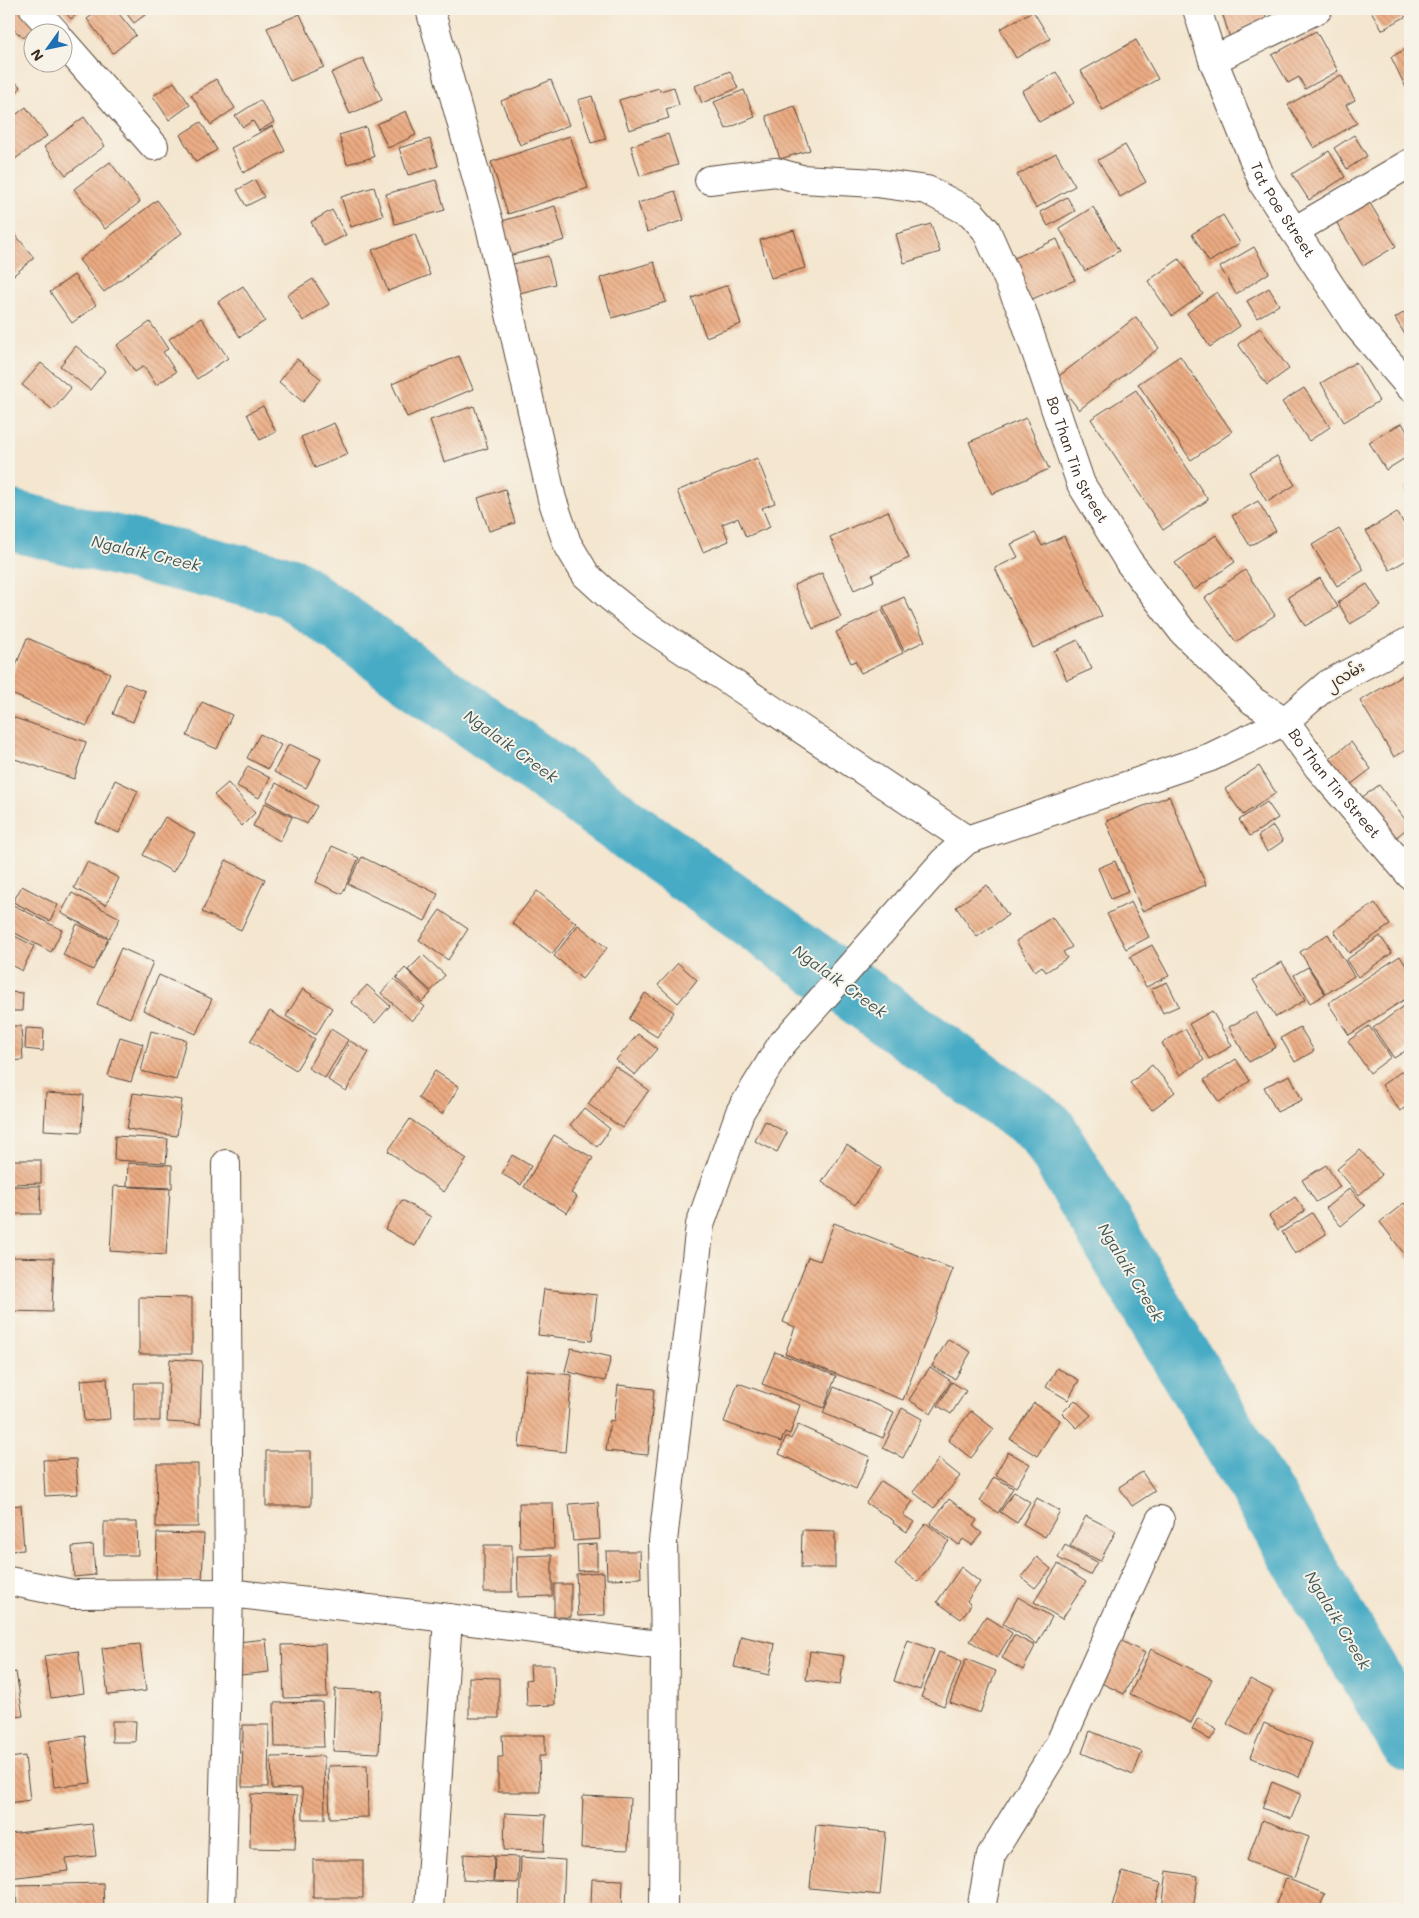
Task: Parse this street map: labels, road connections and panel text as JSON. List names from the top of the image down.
{
  "streets": {
    "street": ["Tat Poe Street", "Bo Than Tin Street", "၂လမ်း"]
  },
  "crossings": [
    ["Bo Than Tin Street", "၂လမ်း"]
  ],
  "water": ["Ngalaik Creek"],
  "north": "bottom left"
}
